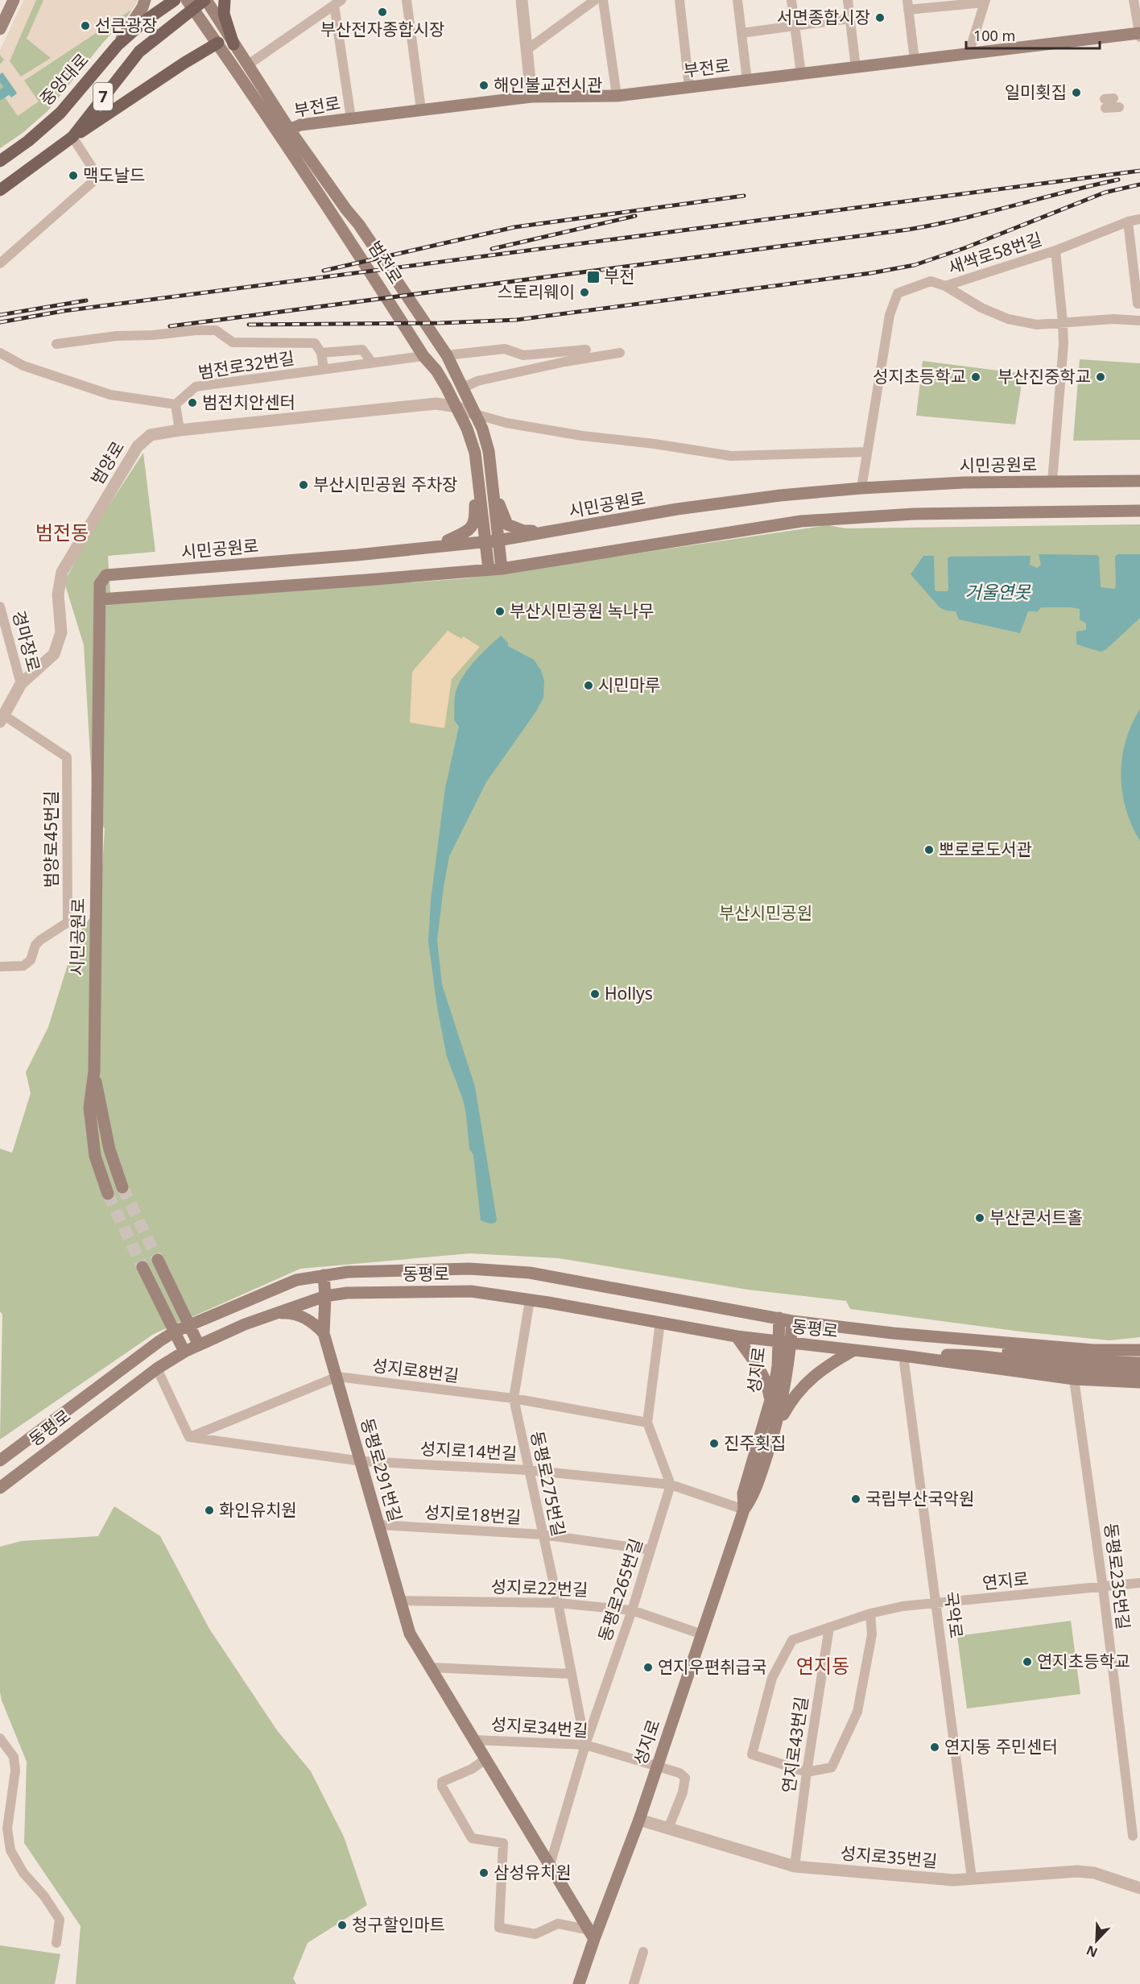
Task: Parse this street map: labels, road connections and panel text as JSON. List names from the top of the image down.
{
  "streets": {
    "main road": [
      "부전로",
      "중앙대로",
      "7",
      "범전로",
      "시민공원로",
      "동평로",
      "성지로",
      "동평로291번길"
    ],
    "street": [
      "새싹로58번길",
      "범전로32번길",
      "범양로",
      "경마장로",
      "범양로45번길",
      "성지로8번길",
      "성지로14번길",
      "동평로275번길",
      "성지로18번길",
      "동평로235번길",
      "연지로",
      "성지로22번길",
      "동평로265번길",
      "국악로",
      "성지로34번길",
      "연지로43번길",
      "성지로35번길"
    ]
  },
  "crossings": [
    ["부전로", "범전로"],
    ["7", "범전로"],
    ["새싹로58번길", "시민공원로"],
    ["범전로", "범전로32번길"],
    ["범전로", "범양로"],
    ["범전로", "시민공원로"],
    ["범양로", "경마장로"],
    ["범양로", "범양로45번길"],
    ["동평로", "성지로"],
    ["동평로", "동평로291번길"],
    ["동평로", "동평로275번길"],
    ["동평로", "국악로"],
    ["성지로", "성지로14번길"],
    ["성지로", "동평로291번길"],
    ["성지로", "성지로22번길"],
    ["성지로", "성지로34번길"],
    ["성지로", "성지로35번길"],
    ["성지로8번길", "성지로14번길"],
    ["성지로8번길", "동평로291번길"],
    ["성지로8번길", "동평로275번길"],
    ["성지로14번길", "동평로291번길"],
    ["성지로14번길", "동평로275번길"],
    ["성지로14번길", "동평로265번길"],
    ["동평로291번길", "성지로18번길"],
    ["동평로291번길", "성지로22번길"],
    ["동평로291번길", "동평로265번길"],
    ["동평로291번길", "성지로34번길"],
    ["동평로275번길", "성지로18번길"],
    ["동평로275번길", "성지로22번길"],
    ["동평로275번길", "동평로265번길"],
    ["동평로275번길", "성지로34번길"],
    ["성지로18번길", "동평로265번길"],
    ["동평로235번길", "연지로"],
    ["연지로", "국악로"],
    ["연지로", "연지로43번길"],
    ["성지로22번길", "동평로265번길"],
    ["동평로265번길", "성지로34번길"],
    ["국악로", "성지로35번길"],
    ["성지로34번길", "성지로35번길"],
    ["연지로43번길", "성지로35번길"]
  ],
  "districts": ["범전동", "연지동"],
  "water": ["거울연못"],
  "parks": ["부산시민공원"],
  "places": {
    "other": [
      "부산전자종합시장",
      "서면종합시장",
      "선큰광장",
      "해인불교전시관",
      "일미횟집",
      "맥도날드",
      "스토리웨이",
      "성지초등학교",
      "부산진중학교",
      "범전치안센터",
      "부산시민공원 주차장",
      "부산시민공원 녹나무",
      "시민마루",
      "뽀로로도서관",
      "Hollys",
      "부산콘서트홀",
      "진주횟집",
      "국립부산국악원",
      "화인유치원",
      "연지초등학교",
      "연지우편취급국",
      "연지동 주민센터",
      "삼성유치원",
      "청구할인마트"
    ],
    "transit": ["부전"]
  },
  "scale_bar": "100 m",
  "north": "bottom left"
}
